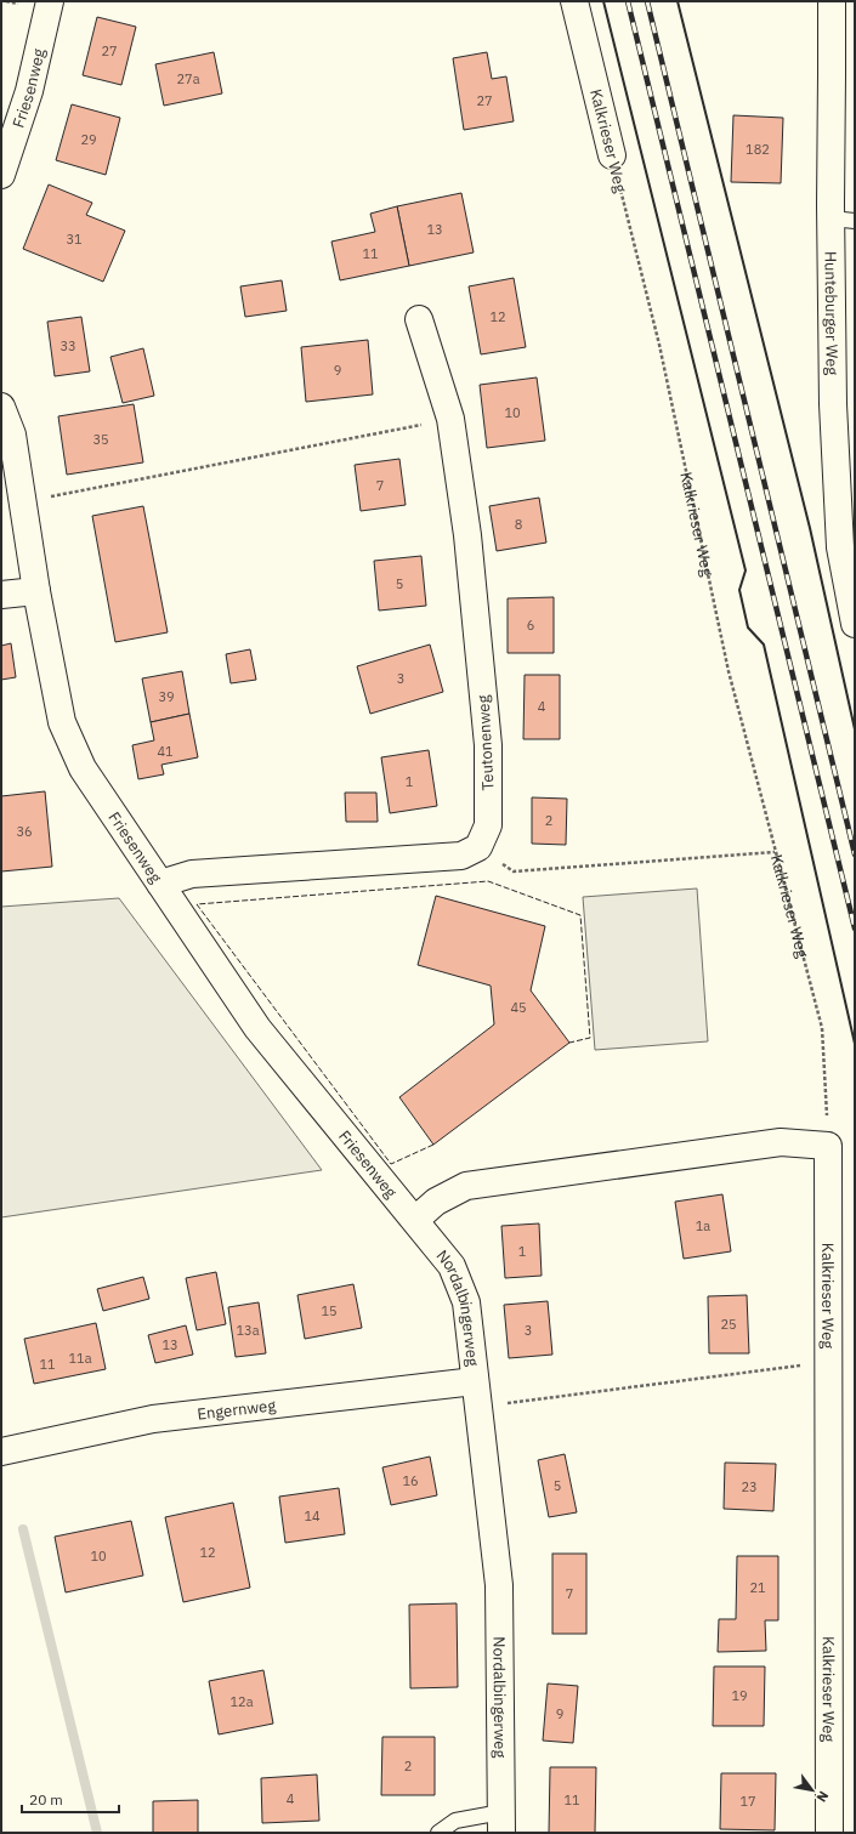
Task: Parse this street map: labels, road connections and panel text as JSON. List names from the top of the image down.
{
  "streets": {
    "street": [
      "Friesenweg",
      "Kalkrieser Weg",
      "Hunteburger Weg",
      "Teutonenweg",
      "Nordalbingerweg",
      "Engernweg"
    ]
  },
  "crossings": [
    ["Friesenweg", "Nordalbingerweg"],
    ["Nordalbingerweg", "Engernweg"]
  ],
  "house_numbers": [
    "27",
    "27a",
    "27",
    "29",
    "182",
    "13",
    "31",
    "11",
    "12",
    "33",
    "9",
    "10",
    "35",
    "7",
    "8",
    "5",
    "6",
    "3",
    "39",
    "4",
    "41",
    "1",
    "2",
    "36",
    "45",
    "1a",
    "1",
    "15",
    "25",
    "13a",
    "3",
    "13",
    "11a",
    "11",
    "16",
    "5",
    "23",
    "14",
    "12",
    "10",
    "21",
    "7",
    "19",
    "12a",
    "9",
    "2",
    "4",
    "11",
    "17"
  ],
  "scale_bar": "20 m",
  "north": "bottom right"
}
